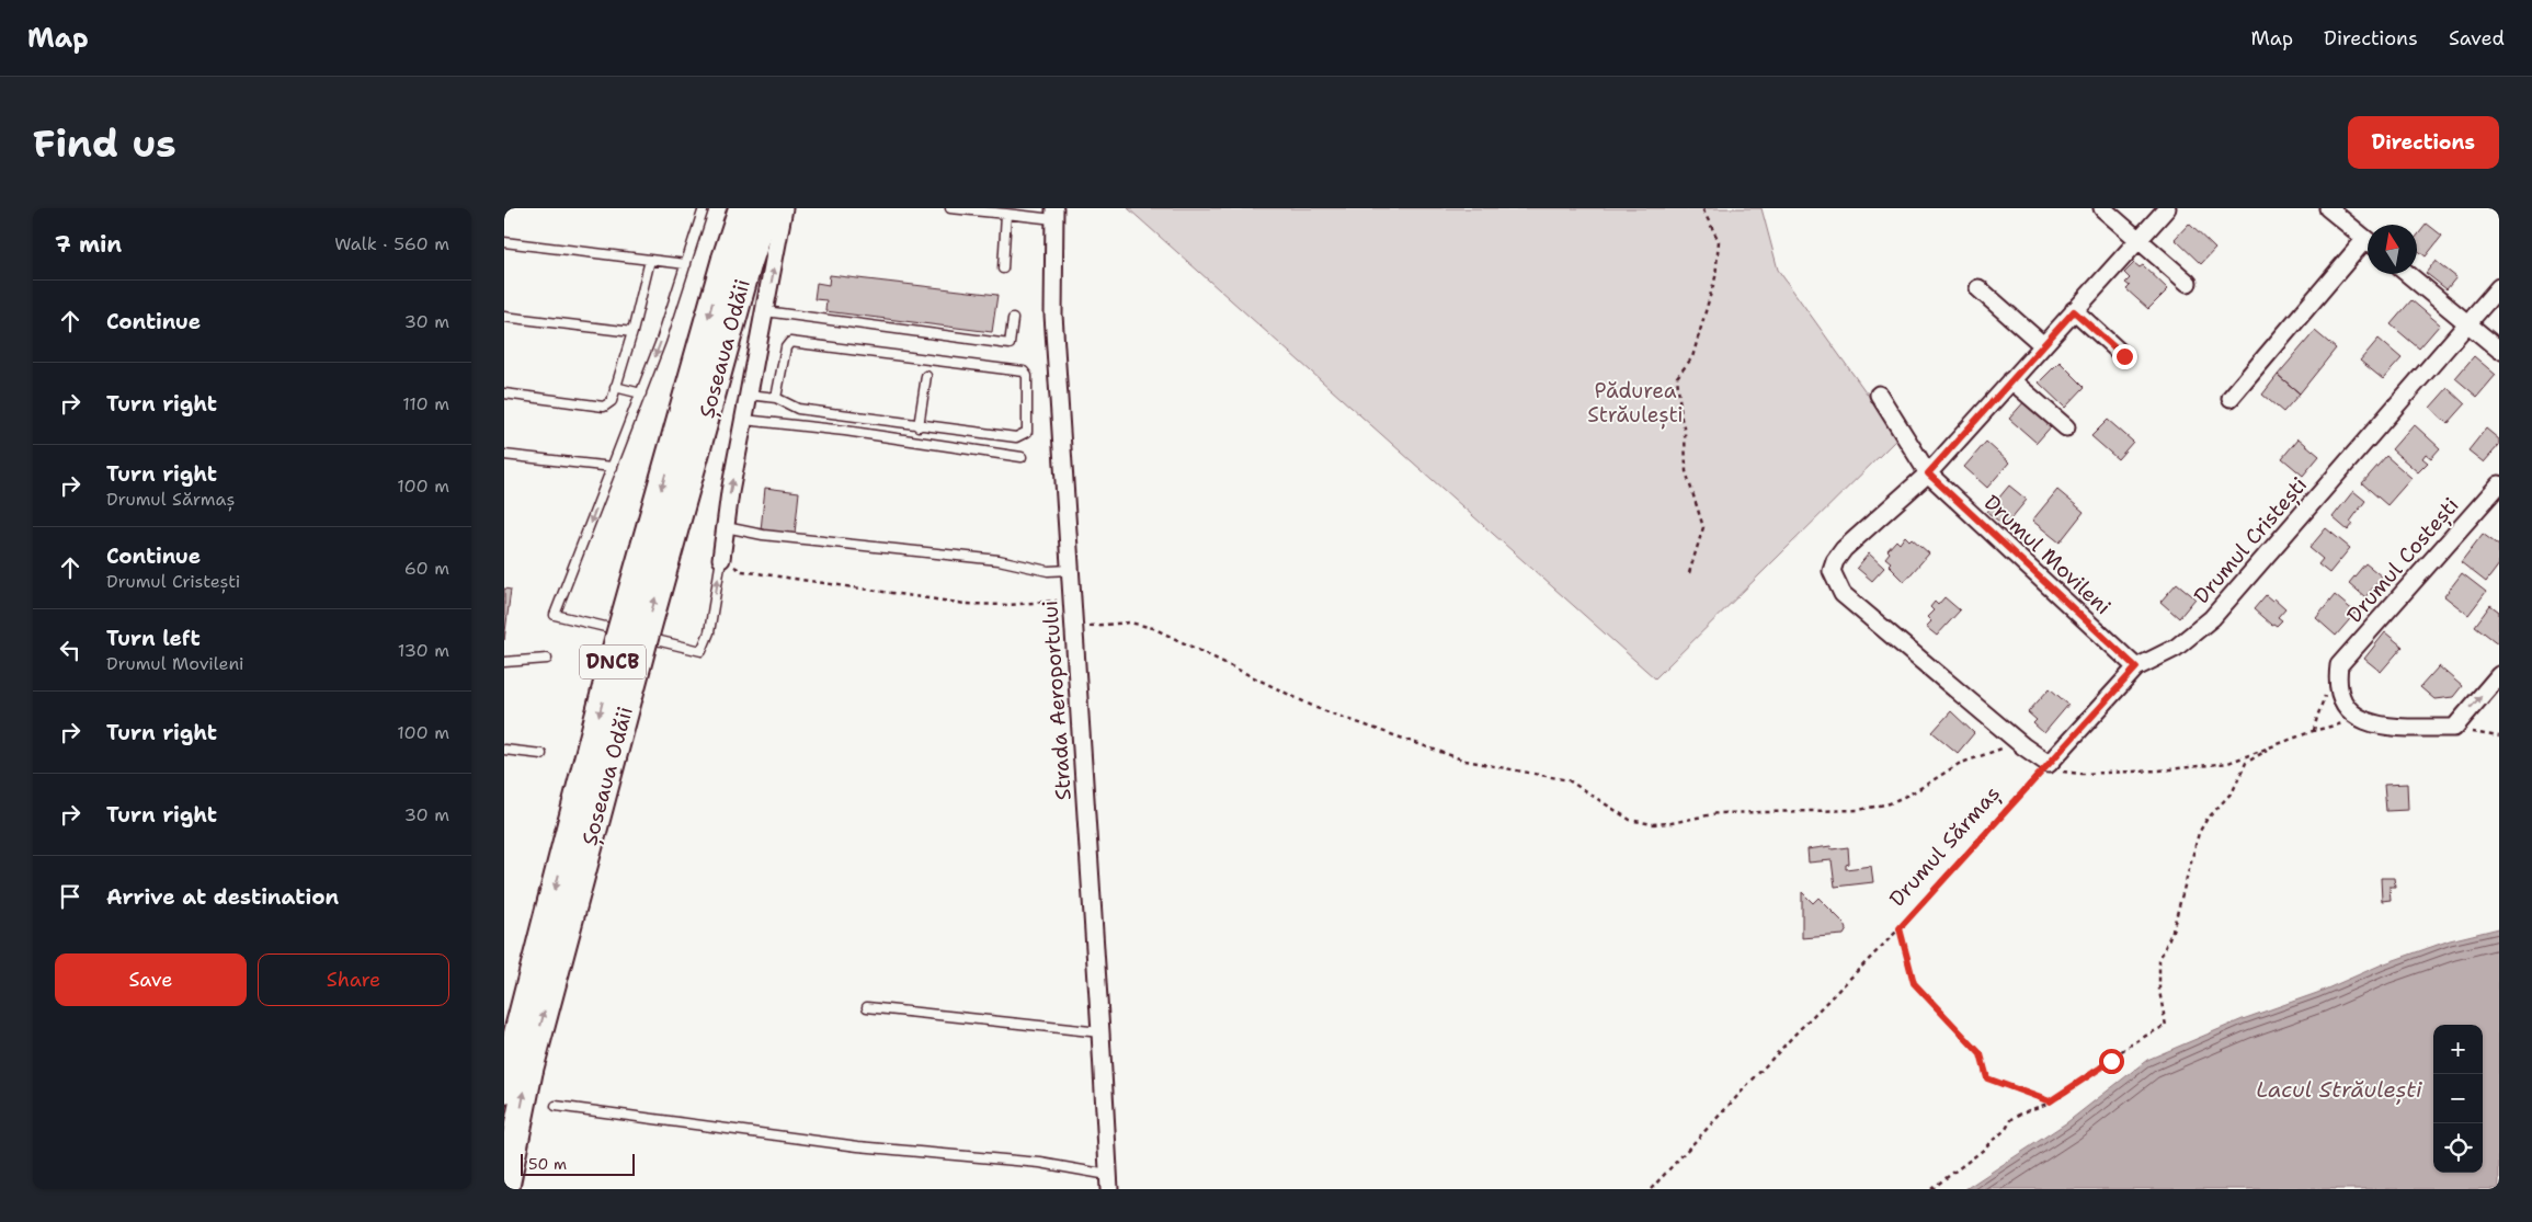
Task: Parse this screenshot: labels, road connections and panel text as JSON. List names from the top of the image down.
{
  "streets": {
    "main road": ["Șoseaua Odăii", "DNCB"],
    "street": [
      "Drumul Cristești",
      "Drumul Movileni",
      "Drumul Costești",
      "Strada Aeroportului"
    ],
    "path": ["Drumul Sărmaș"]
  },
  "crossings": [
    ["Drumul Cristești", "Drumul Movileni"],
    ["Drumul Cristești", "Drumul Sărmaș"]
  ],
  "water": ["Lacul Străulești"],
  "parks": ["Pădurea Străulești"],
  "scale_bar": "50 m",
  "north": "top",
  "page": {
    "header": "Map",
    "nav": ["Map", "Directions", "Saved"],
    "buttons": [
      "Directions",
      ["Save", "Share"]
    ],
    "title": "Find us",
    "heading": ["7 min", "Walk · 560 m"],
    "list": [
      ["Continue", "30 m"],
      ["Turn right", "110 m"],
      ["Turn right", "Drumul Sărmaș", "100 m"],
      ["Continue", "Drumul Cristești", "60 m"],
      ["Turn left", "Drumul Movileni", "130 m"],
      ["Turn right", "100 m"],
      ["Turn right", "30 m"],
      "Arrive at destination"
    ],
    "map_buttons": ["+", "−"],
    "scale": "50 m"
  }
}
